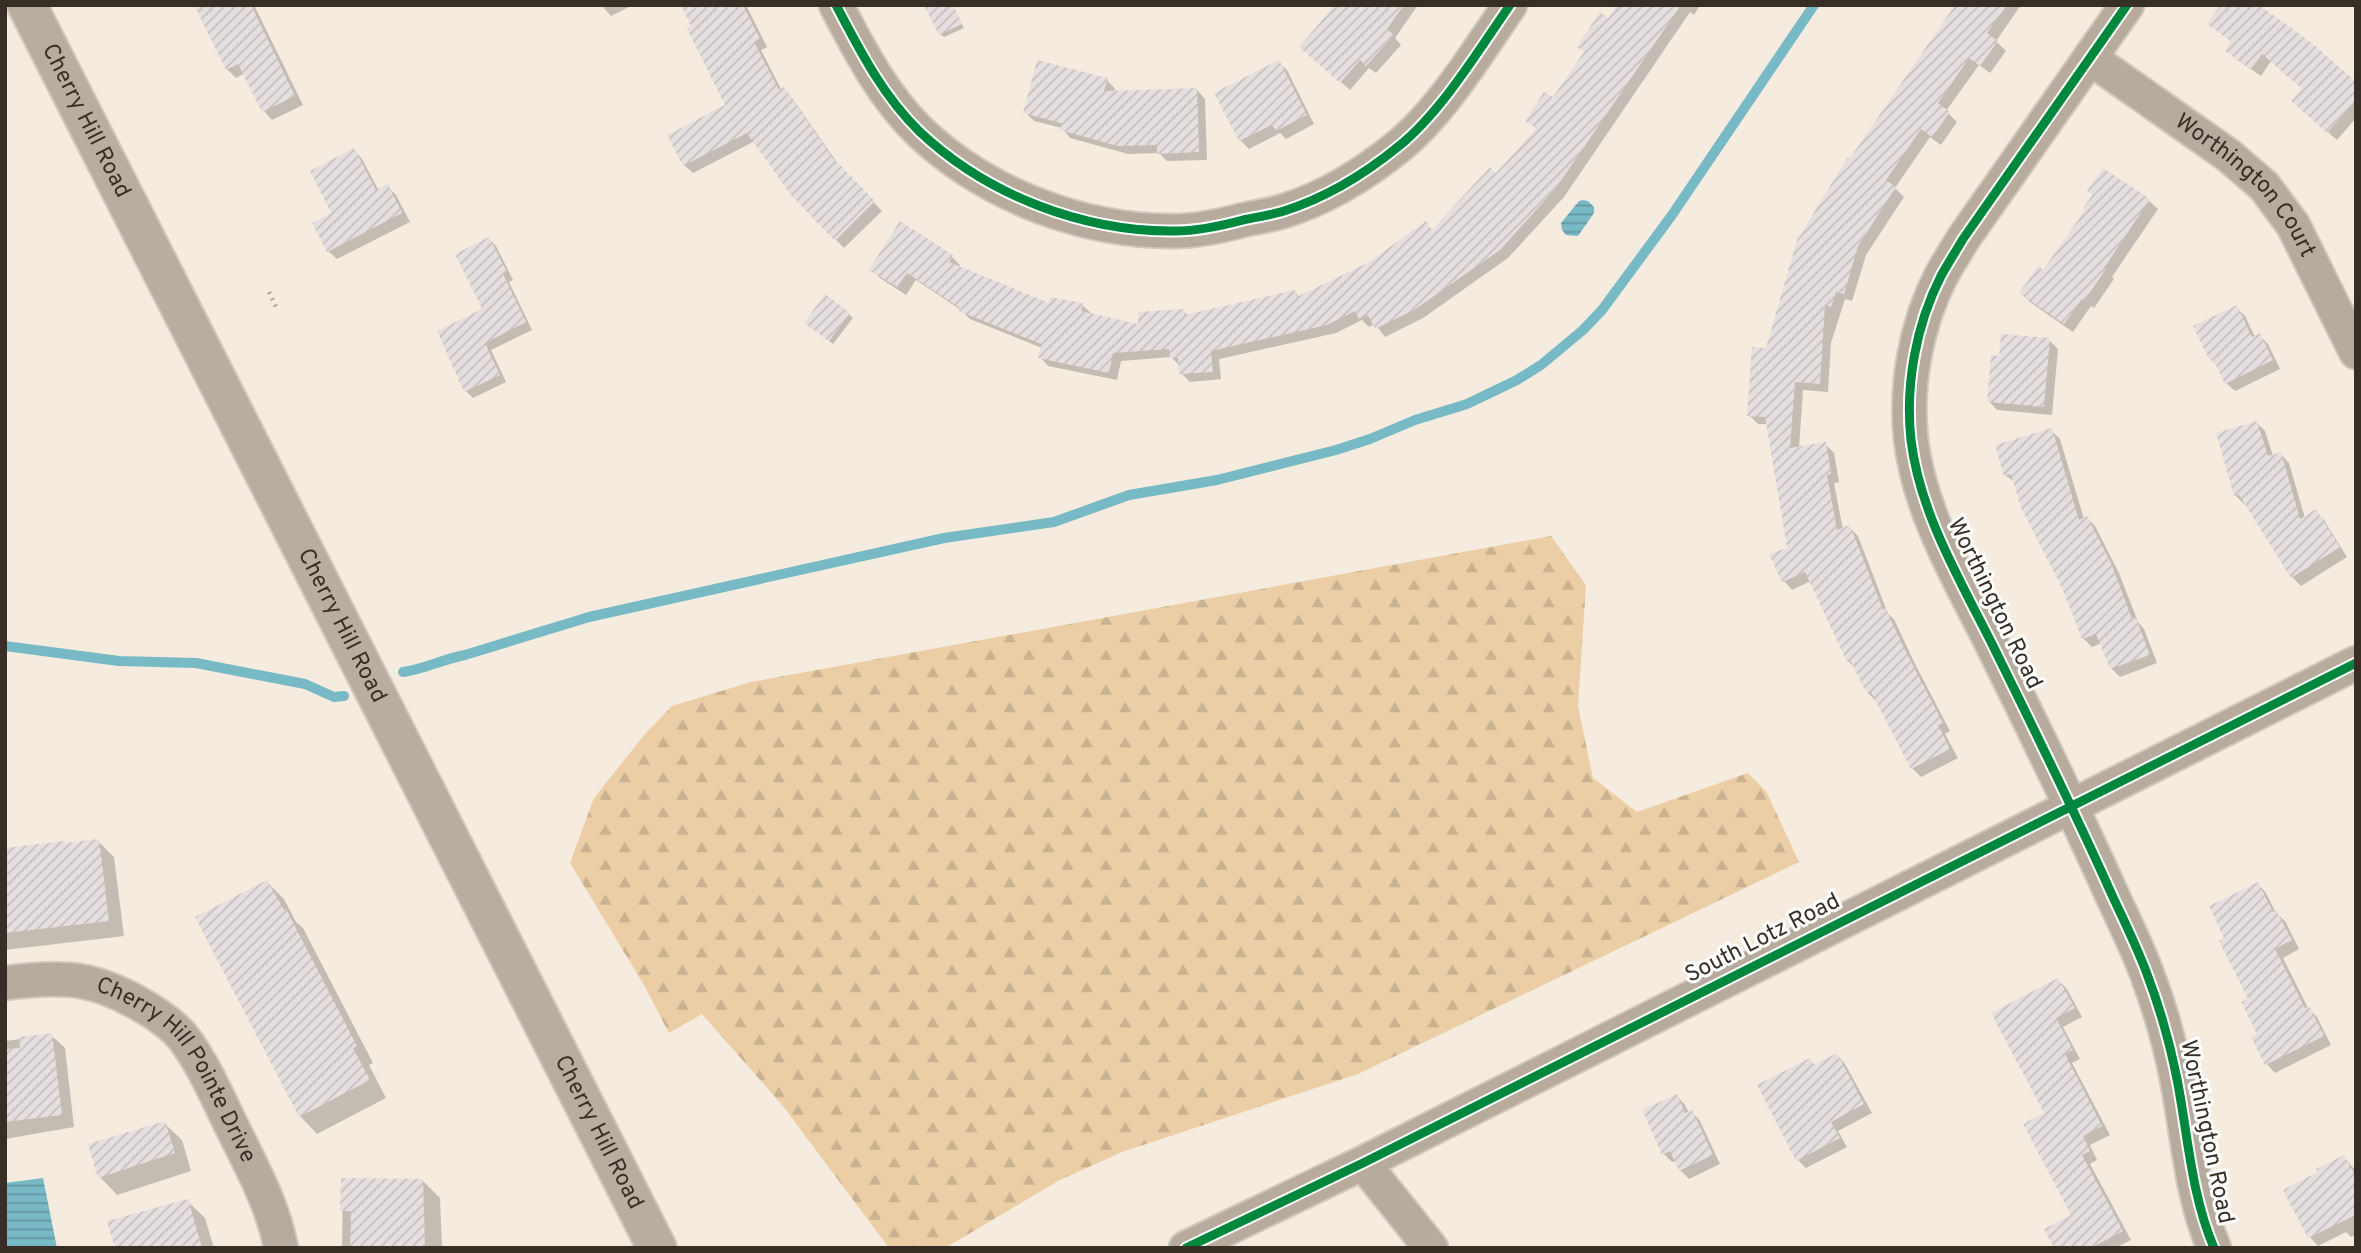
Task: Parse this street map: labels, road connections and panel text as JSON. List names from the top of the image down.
{
  "streets": {
    "main road": ["Cherry Hill Road"],
    "street": [
      "Worthington Court",
      "Worthington Road",
      "South Lotz Road",
      "Cherry Hill Pointe Drive"
    ]
  },
  "crossings": [
    ["Worthington Court", "Worthington Road"],
    ["Worthington Road", "South Lotz Road"]
  ]
}
